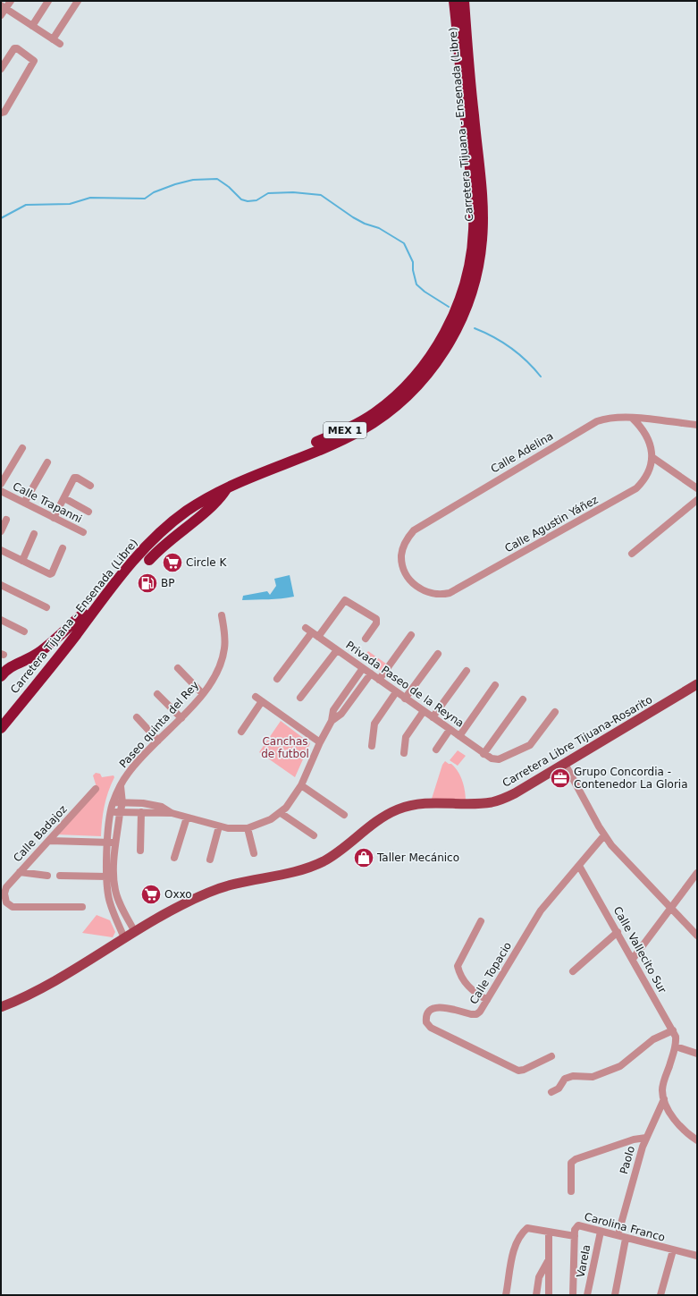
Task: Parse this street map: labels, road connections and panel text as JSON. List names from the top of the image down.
{
  "streets": {
    "highway": ["Carretera Tijuana - Ensenada (Libre)", "MEX 1"],
    "main road": ["Carretera Libre Tijuana-Rosarito"],
    "street": [
      "Calle Adelina",
      "Calle Trapanni",
      "Calle Agustin Yáñez",
      "Privada Paseo de la Reyna",
      "Paseo quinta del Rey",
      "Calle Badajoz",
      "Calle Vallecito Sur",
      "Calle Topacio",
      "Paolo",
      "Carolina Franco",
      "Varela"
    ]
  },
  "crossings": [
    ["Calle Adelina", "Calle Agustin Yáñez"],
    ["Calle Vallecito Sur", "Calle Topacio"],
    ["Carolina Franco", "Varela"]
  ],
  "parks": ["Canchas de futbol"],
  "places": {
    "supermarket": ["Circle K", "Oxxo"],
    "fuel station": ["BP"],
    "office": ["Grupo Concordia - Contenedor La Gloria"],
    "shop": ["Taller Mecánico"]
  }
}
